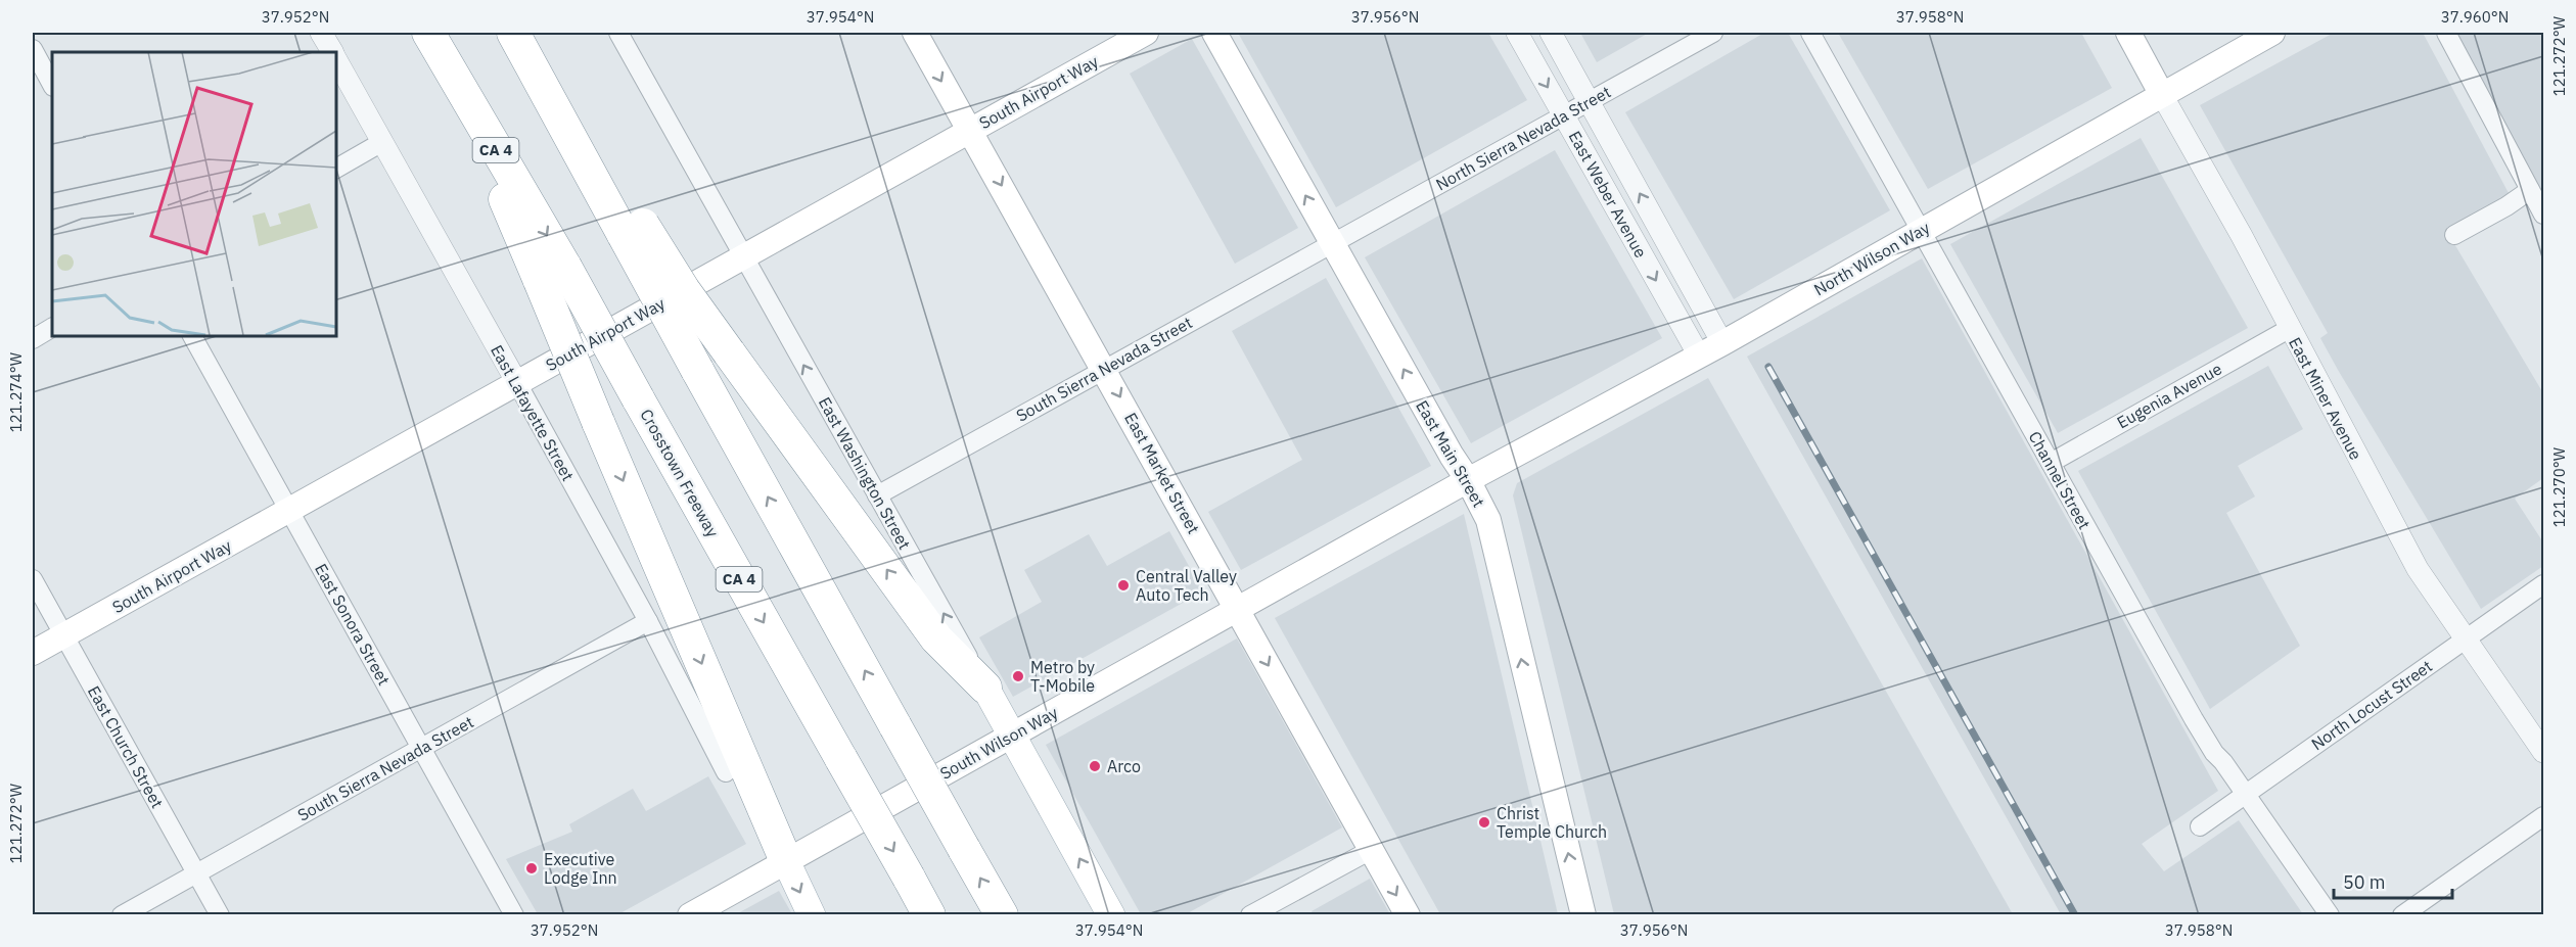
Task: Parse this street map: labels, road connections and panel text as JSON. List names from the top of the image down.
{
  "streets": {
    "highway": ["CA 4", "Crosstown Freeway"],
    "main road": [
      "South Airport Way",
      "North Wilson Way",
      "East Miner Avenue",
      "East Main Street",
      "East Washington Street",
      "East Market Street",
      "South Wilson Way"
    ],
    "street": [
      "North Sierra Nevada Street",
      "East Weber Avenue",
      "South Sierra Nevada Street",
      "Eugenia Avenue",
      "East Lafayette Street",
      "Channel Street",
      "East Sonora Street",
      "North Locust Street",
      "East Church Street"
    ]
  },
  "crossings": [
    ["South Airport Way", "East Lafayette Street"],
    ["South Airport Way", "East Washington Street"],
    ["South Airport Way", "East Market Street"],
    ["South Airport Way", "East Sonora Street"],
    ["South Airport Way", "East Church Street"],
    ["North Sierra Nevada Street", "East Weber Avenue"],
    ["North Sierra Nevada Street", "South Sierra Nevada Street"],
    ["North Sierra Nevada Street", "East Main Street"],
    ["East Weber Avenue", "North Wilson Way"],
    ["North Wilson Way", "East Miner Avenue"],
    ["North Wilson Way", "East Main Street"],
    ["North Wilson Way", "Channel Street"],
    ["North Wilson Way", "South Wilson Way"],
    ["South Sierra Nevada Street", "East Lafayette Street"],
    ["South Sierra Nevada Street", "East Main Street"],
    ["South Sierra Nevada Street", "East Washington Street"],
    ["South Sierra Nevada Street", "East Market Street"],
    ["South Sierra Nevada Street", "East Sonora Street"],
    ["South Sierra Nevada Street", "East Church Street"],
    ["Eugenia Avenue", "East Miner Avenue"],
    ["Eugenia Avenue", "Channel Street"],
    ["East Miner Avenue", "North Locust Street"],
    ["East Main Street", "South Wilson Way"],
    ["East Washington Street", "South Wilson Way"],
    ["East Market Street", "South Wilson Way"],
    ["Channel Street", "North Locust Street"]
  ],
  "one_way": ["East Main Street", "East Washington Street", "East Market Street"],
  "places": [
    "Central Valley Auto Tech",
    "Metro by T-Mobile",
    "Arco",
    "Christ Temple Church",
    "Executive Lodge Inn"
  ],
  "scale_bar": "50 m",
  "coordinates": [
    "37.952°N",
    "37.954°N",
    "37.956°N",
    "37.958°N",
    "37.960°N",
    "121.272°W",
    "121.274°W",
    "121.270°W"
  ]
}
